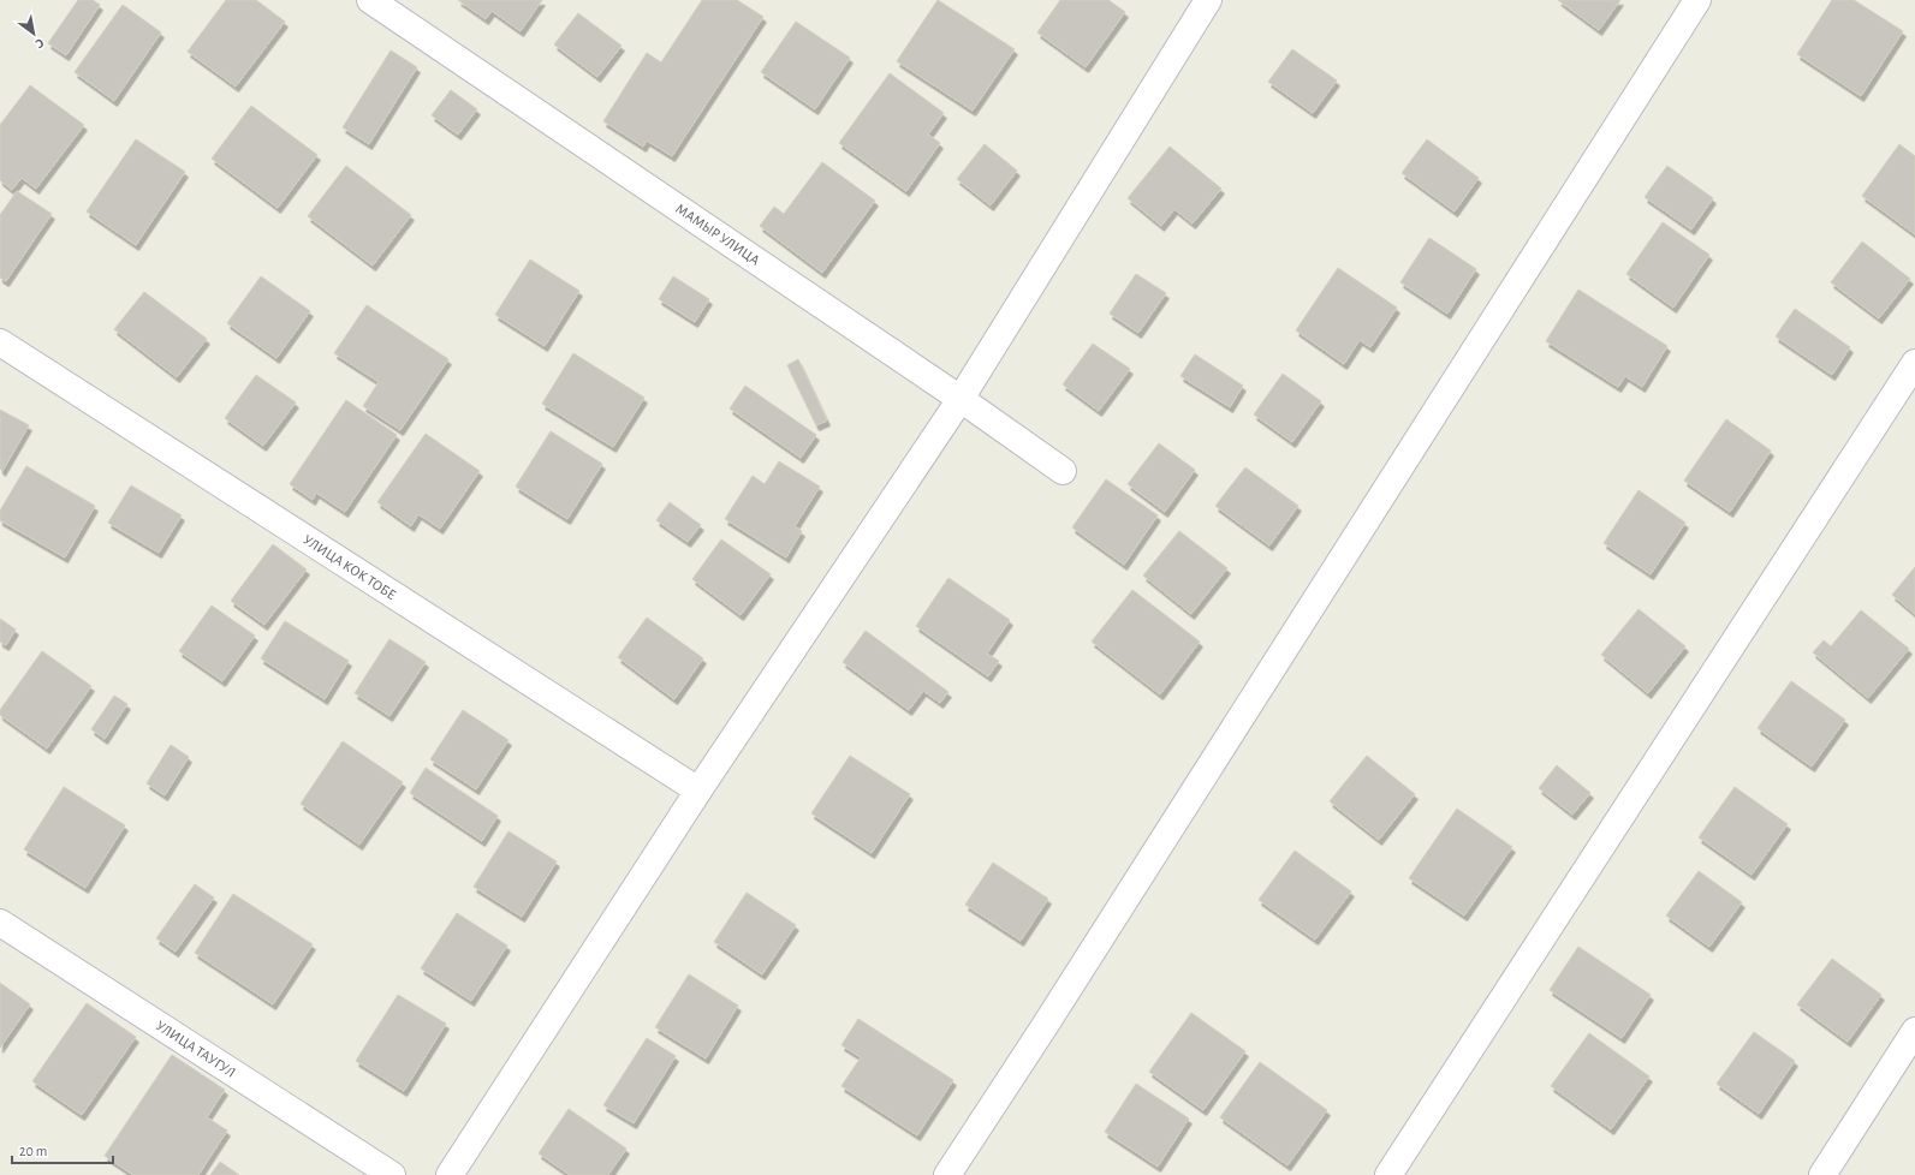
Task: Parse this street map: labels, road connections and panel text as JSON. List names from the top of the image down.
{
  "streets": {
    "street": ["МАМЫР УЛИЦА", "УЛИЦА КОК ТОБЕ", "УЛИЦА ТАУГУЛ"]
  },
  "scale_bar": "20 m",
  "north": "bottom right"
}
